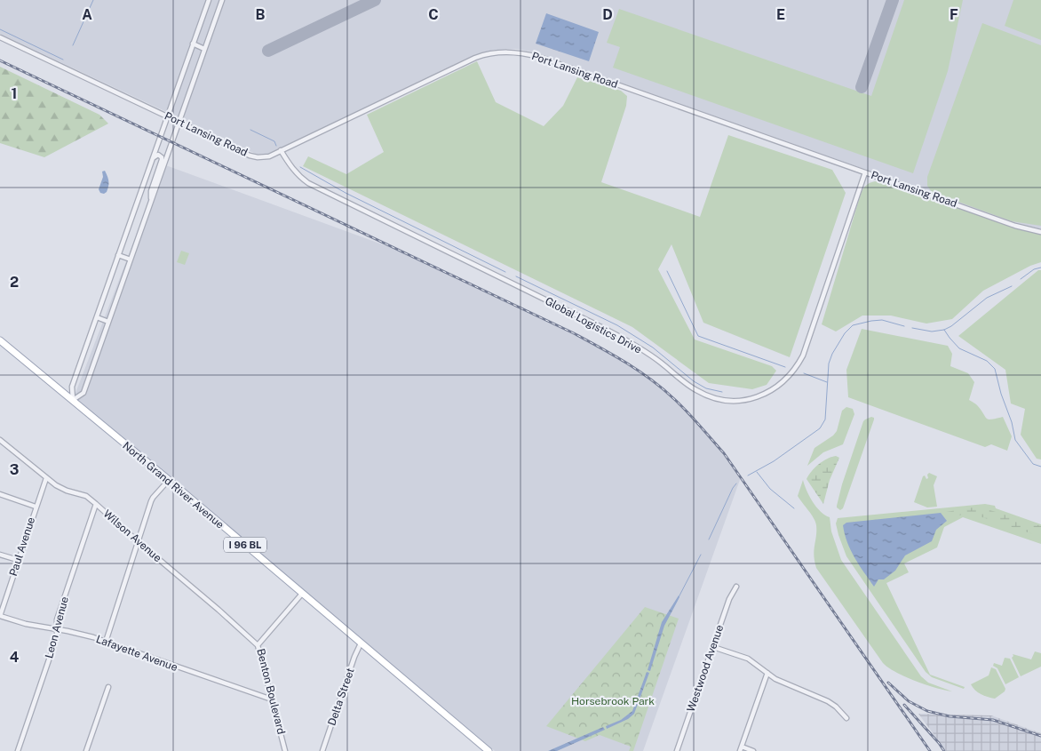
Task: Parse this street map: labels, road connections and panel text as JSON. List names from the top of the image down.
{
  "streets": {
    "main road": ["North Grand River Avenue", "I 96 BL"],
    "street": [
      "Port Lansing Road",
      "Global Logistics Drive",
      "Wilson Avenue",
      "Paul Avenue",
      "Leon Avenue",
      "Lafayette Avenue",
      "Westwood Avenue",
      "Benton Boulevard",
      "Delta Street"
    ]
  },
  "crossings": [
    ["Port Lansing Road", "Global Logistics Drive"],
    ["North Grand River Avenue", "Benton Boulevard"],
    ["North Grand River Avenue", "Delta Street"],
    ["Wilson Avenue", "Paul Avenue"],
    ["Wilson Avenue", "Leon Avenue"],
    ["Wilson Avenue", "Benton Boulevard"],
    ["Paul Avenue", "Lafayette Avenue"],
    ["Leon Avenue", "Lafayette Avenue"],
    ["Lafayette Avenue", "Benton Boulevard"]
  ],
  "parks": ["Horsebrook Park"],
  "grid": {
    "columns": [
      "A",
      "B",
      "C",
      "D",
      "E",
      "F"
    ],
    "rows": [
      "1",
      "2",
      "3",
      "4"
    ]
  }
}
